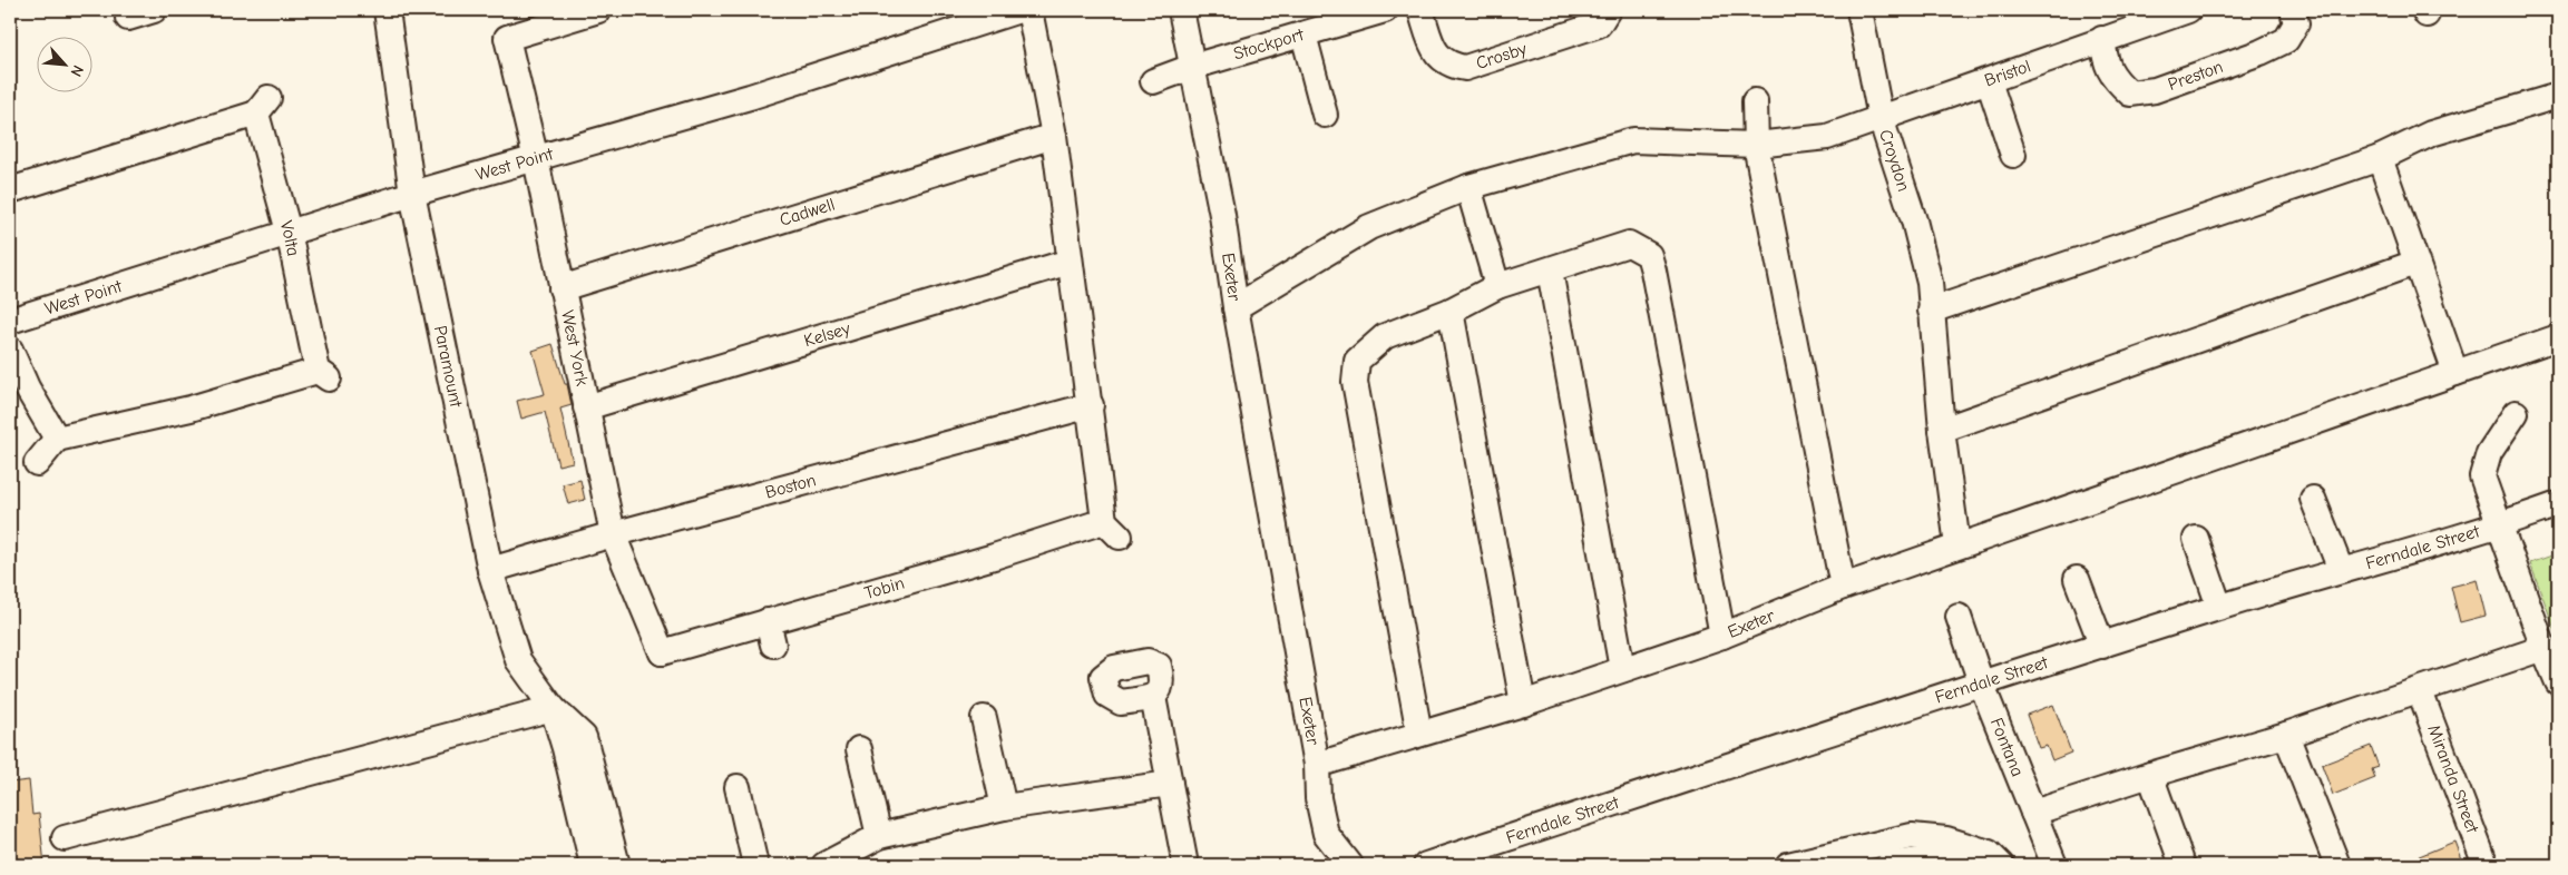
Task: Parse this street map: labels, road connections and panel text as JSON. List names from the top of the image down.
{
  "streets": {
    "street": [
      "Stockport",
      "Crosby",
      "Bristol",
      "Preston",
      "Croydon",
      "West Point",
      "Cadwell",
      "Volta",
      "Exeter",
      "Kelsey",
      "West York",
      "Paramount",
      "Boston",
      "Ferndale Street",
      "Tobin",
      "Fontana",
      "Miranda Street"
    ]
  },
  "crossings": [
    ["Stockport", "Exeter"],
    ["Bristol", "Preston"],
    ["Bristol", "Croydon"],
    ["Bristol", "Exeter"],
    ["Croydon", "Exeter"],
    ["West Point", "Volta"],
    ["West Point", "West York"],
    ["West Point", "Paramount"],
    ["Cadwell", "West York"],
    ["Kelsey", "West York"],
    ["West York", "Boston"],
    ["West York", "Tobin"],
    ["Paramount", "Boston"],
    ["Boston", "Tobin"],
    ["Ferndale Street", "Fontana"]
  ],
  "north": "bottom right"
}
